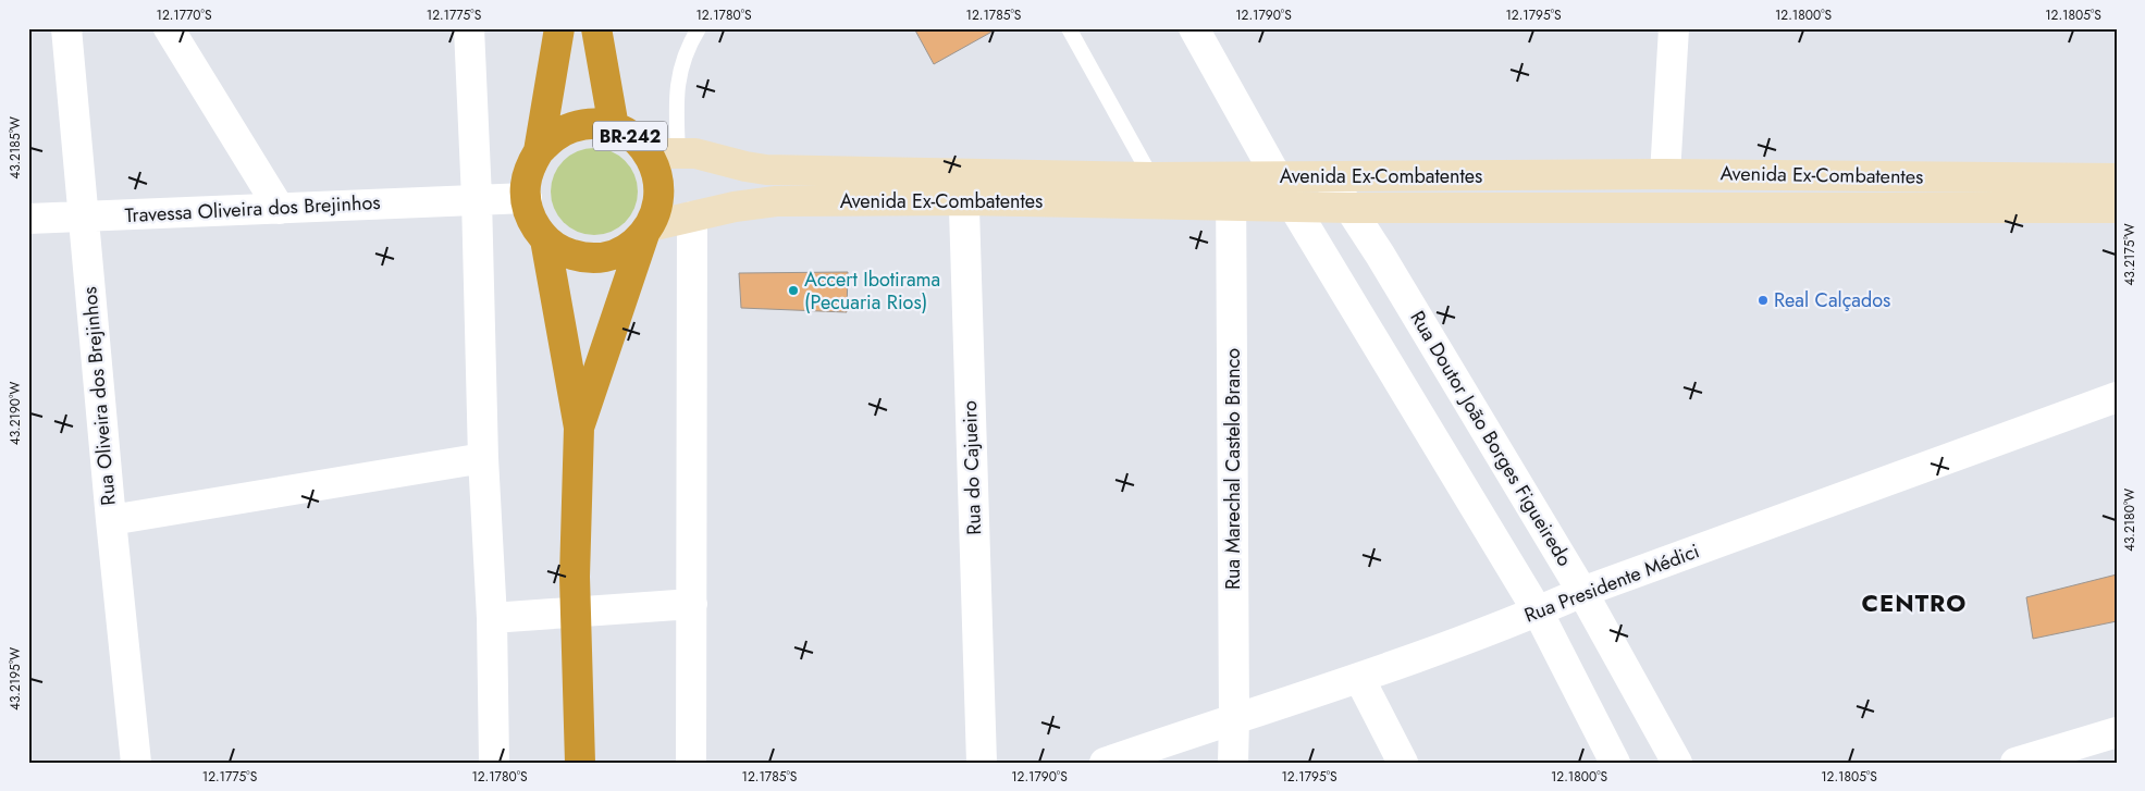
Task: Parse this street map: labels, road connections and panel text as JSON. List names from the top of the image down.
{
  "streets": {
    "highway": ["BR-242"],
    "main road": ["Avenida Ex-Combatentes"],
    "street": [
      "Travessa Oliveira dos Brejinhos",
      "Rua Oliveira dos Brejinhos",
      "Rua Doutor João Borges Figueiredo",
      "Rua do Cajueiro",
      "Rua Marechal Castelo Branco",
      "Rua Presidente Médici"
    ]
  },
  "crossings": [
    ["BR-242", "Avenida Ex-Combatentes"],
    ["BR-242", "Travessa Oliveira dos Brejinhos"],
    ["Avenida Ex-Combatentes", "Travessa Oliveira dos Brejinhos"],
    ["Avenida Ex-Combatentes", "Rua Doutor João Borges Figueiredo"],
    ["Avenida Ex-Combatentes", "Rua do Cajueiro"],
    ["Avenida Ex-Combatentes", "Rua Marechal Castelo Branco"],
    ["Travessa Oliveira dos Brejinhos", "Rua Oliveira dos Brejinhos"],
    ["Rua Doutor João Borges Figueiredo", "Rua Presidente Médici"],
    ["Rua Marechal Castelo Branco", "Rua Presidente Médici"]
  ],
  "districts": ["CENTRO"],
  "places": ["Accert Ibotirama (Pecuaria Rios)", "Real Calçados"],
  "coordinates": [
    "12.1770°S",
    "12.1775°S",
    "12.1780°S",
    "12.1785°S",
    "12.1790°S",
    "12.1795°S",
    "12.1800°S",
    "12.1805°S",
    "43.2185°W",
    "43.2175°W",
    "43.2190°W",
    "43.2180°W",
    "43.2195°W"
  ]
}
